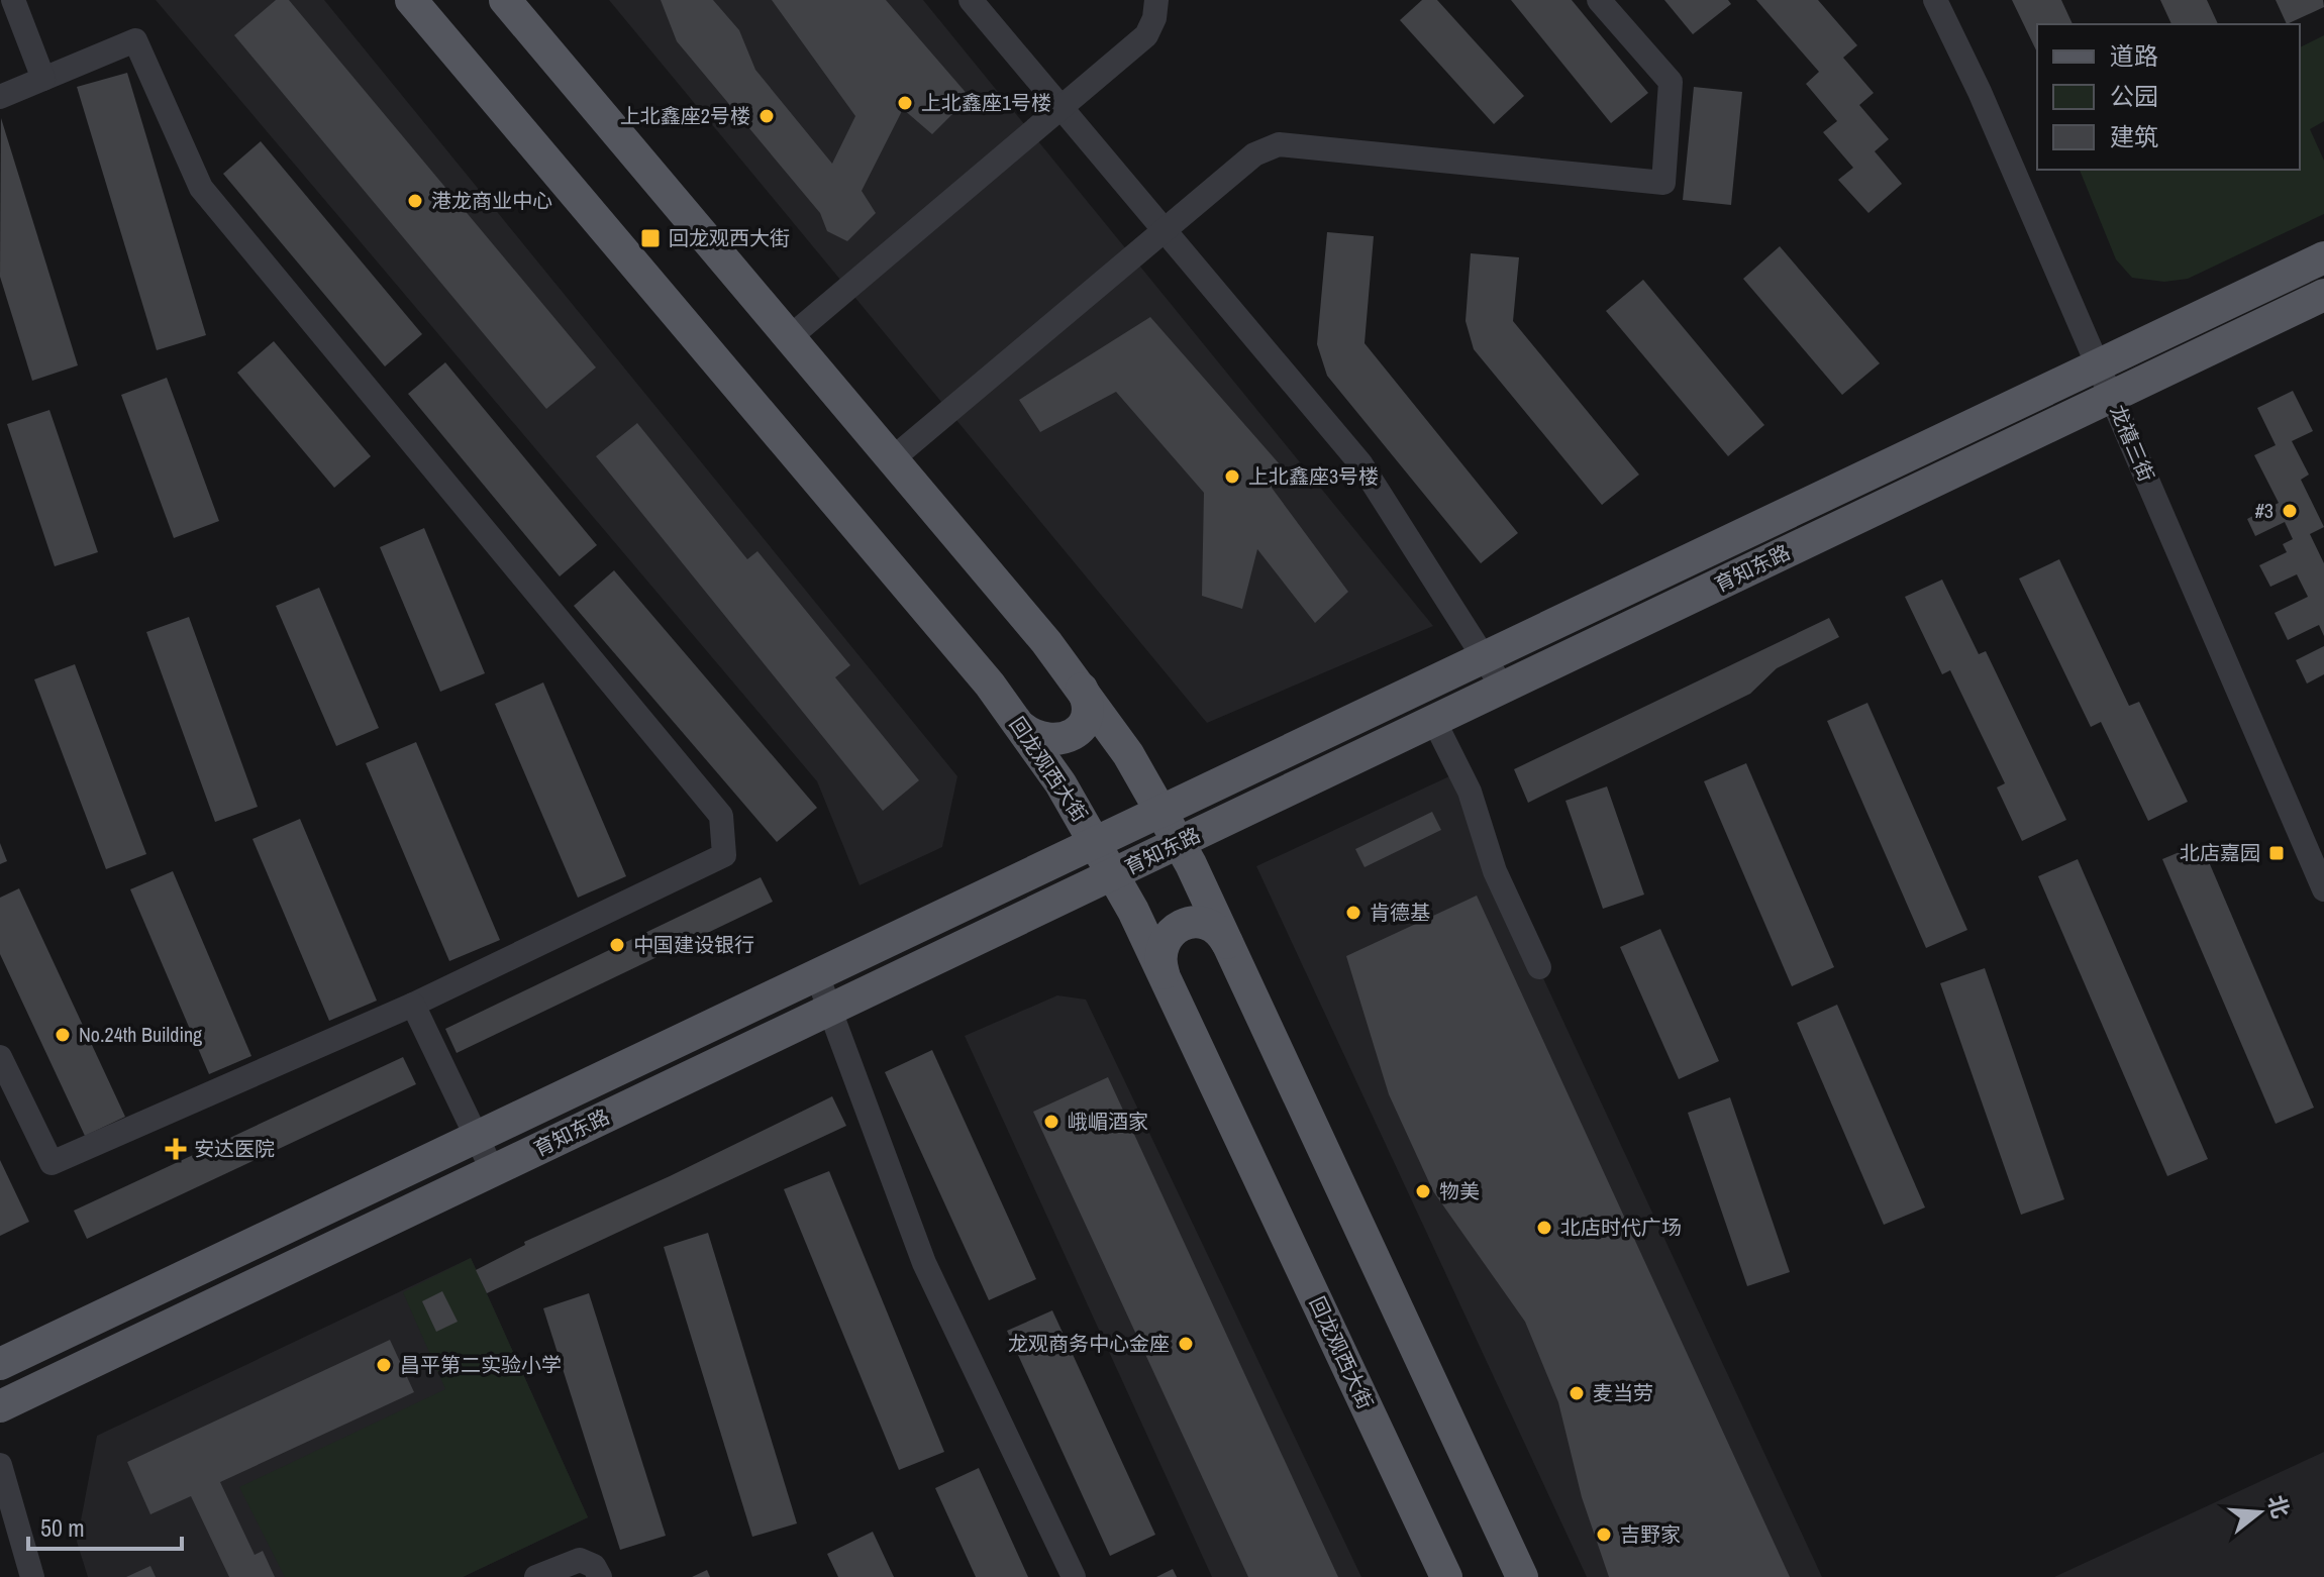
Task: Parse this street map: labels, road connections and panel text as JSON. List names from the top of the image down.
{
  "streets": {
    "main road": ["育知东路", "回龙观西大街"],
    "street": ["龙禧三街"]
  },
  "crossings": [
    ["龙禧三街", "育知东路"],
    ["育知东路", "回龙观西大街"]
  ],
  "places": {
    "other": [
      "上北鑫座1号楼",
      "上北鑫座2号楼",
      "港龙商业中心",
      "上北鑫座3号楼",
      "#3",
      "肯德基",
      "中国建设银行",
      "No.24th Building",
      "峨嵋酒家",
      "物美",
      "北店时代广场",
      "龙观商务中心金座",
      "昌平第二实验小学",
      "麦当劳",
      "吉野家"
    ],
    "transit": ["回龙观西大街", "北店嘉园"],
    "health": ["安达医院"]
  },
  "legend": ["道路", "公园", "建筑"],
  "scale_bar": "50 m",
  "north": "right"
}
